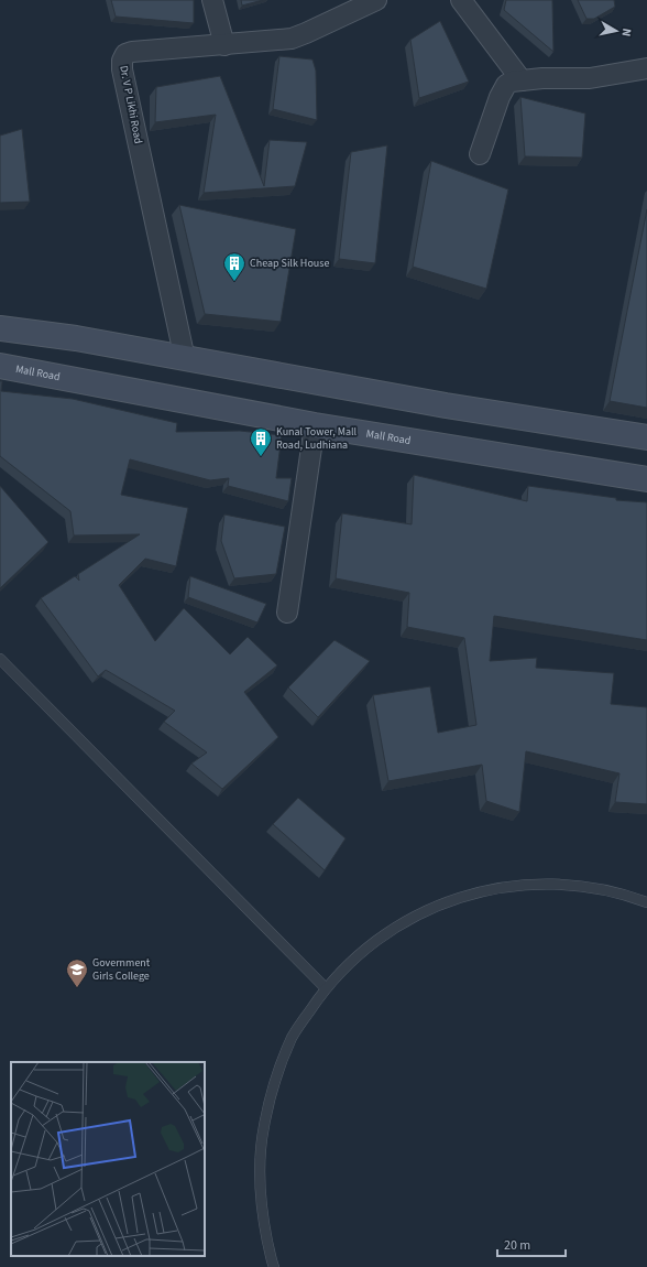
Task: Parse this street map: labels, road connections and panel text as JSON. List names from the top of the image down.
{
  "streets": {
    "main road": ["Mall Road"],
    "street": ["Dr. V P Likhi Road"]
  },
  "places": {
    "building": ["Cheap Silk House", "Kunal Tower, Mall Road, Ludhiana"],
    "school or university": ["Government Girls College"]
  },
  "scale_bar": "20 m",
  "north": "right"
}
